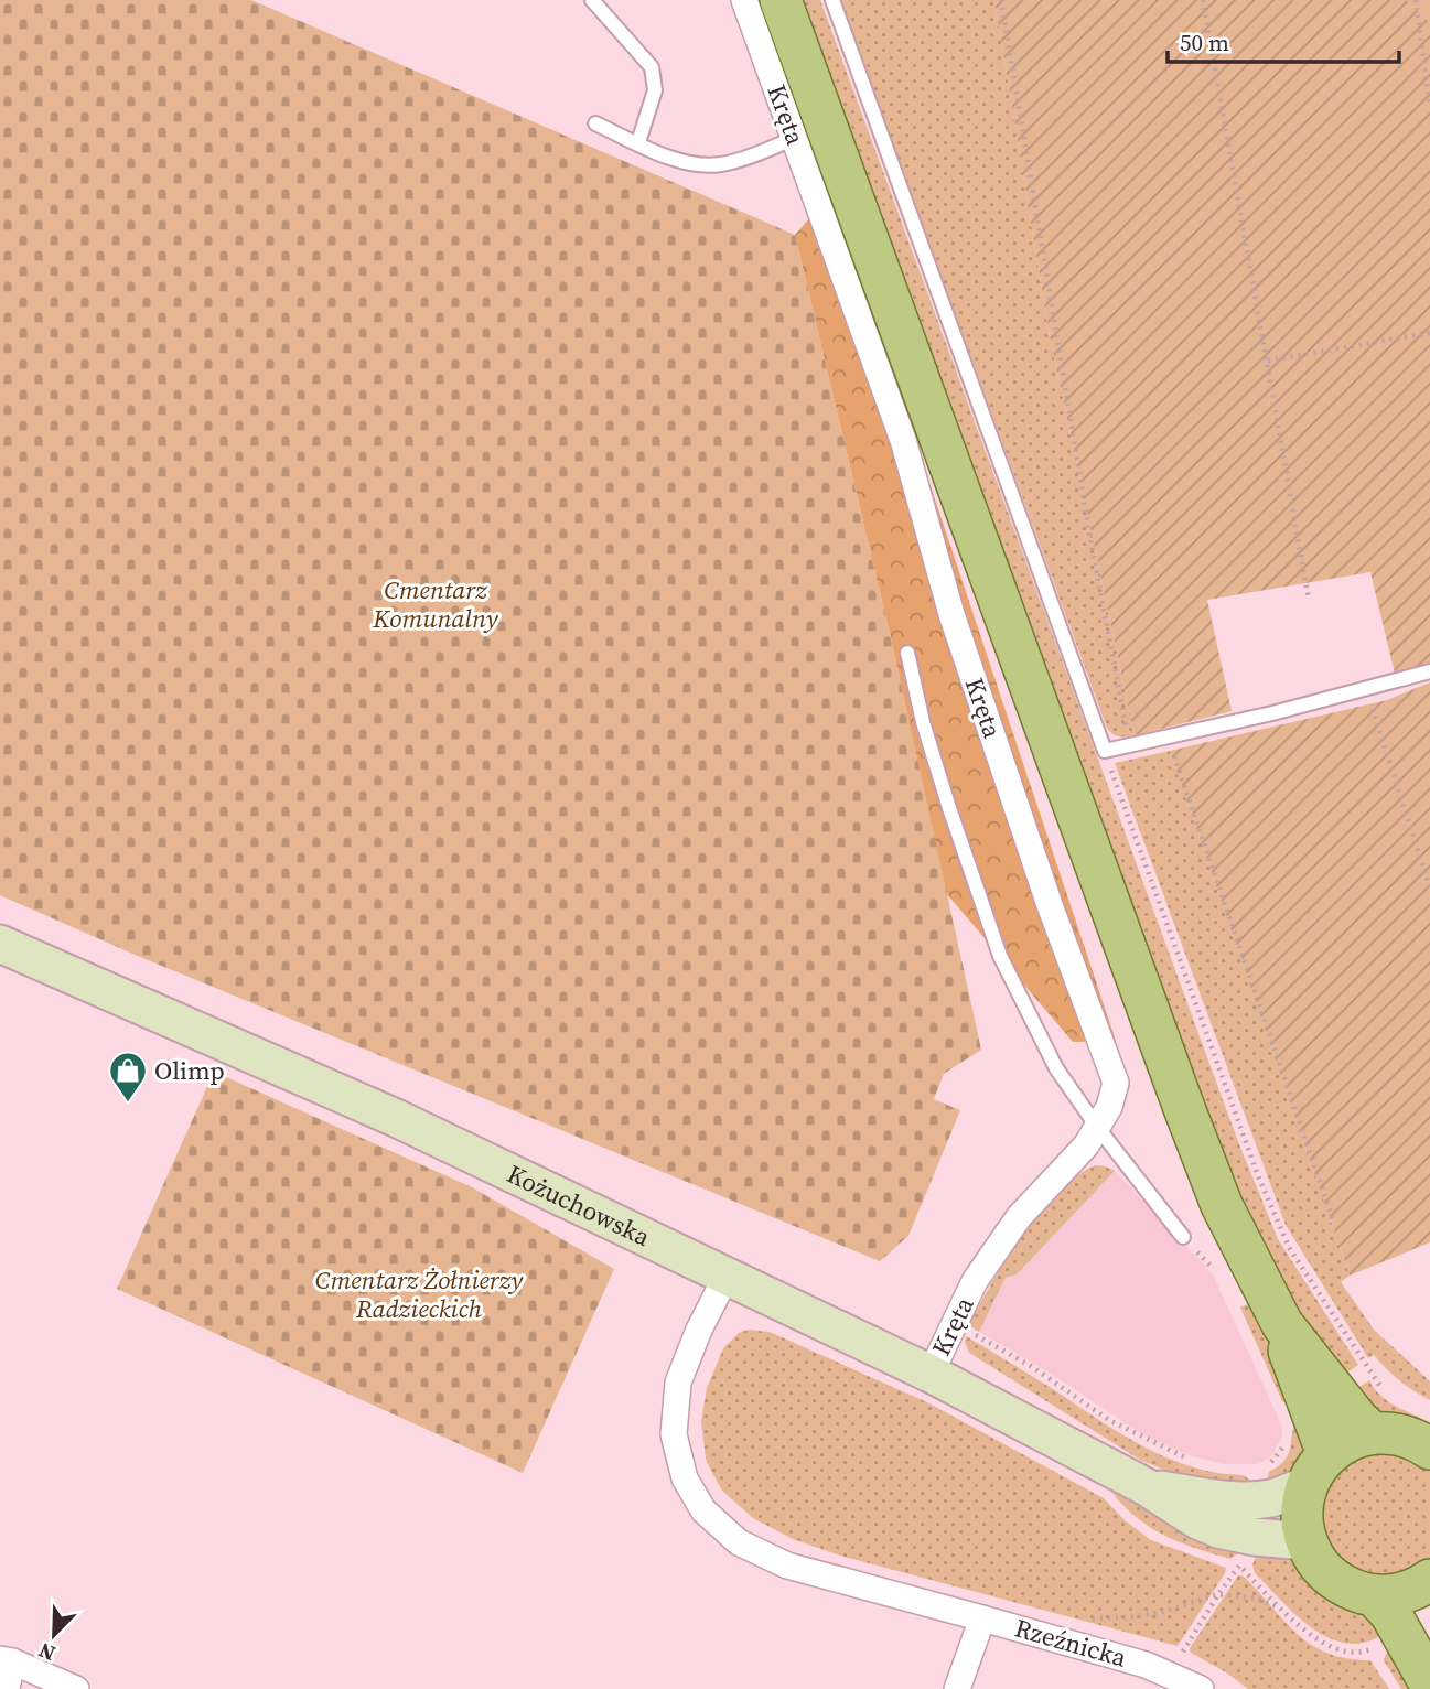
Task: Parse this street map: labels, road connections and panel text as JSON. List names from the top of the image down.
{
  "streets": {
    "main road": ["Kożuchowska"],
    "street": ["Kręta", "Rzeźnicka"]
  },
  "crossings": [
    ["Kręta", "Kożuchowska"],
    ["Kożuchowska", "Rzeźnicka"]
  ],
  "parks": ["Cmentarz Komunalny", "Cmentarz Żołnierzy Radzieckich"],
  "places": {
    "shop": ["Olimp"]
  },
  "scale_bar": "50 m",
  "north": "bottom left"
}
